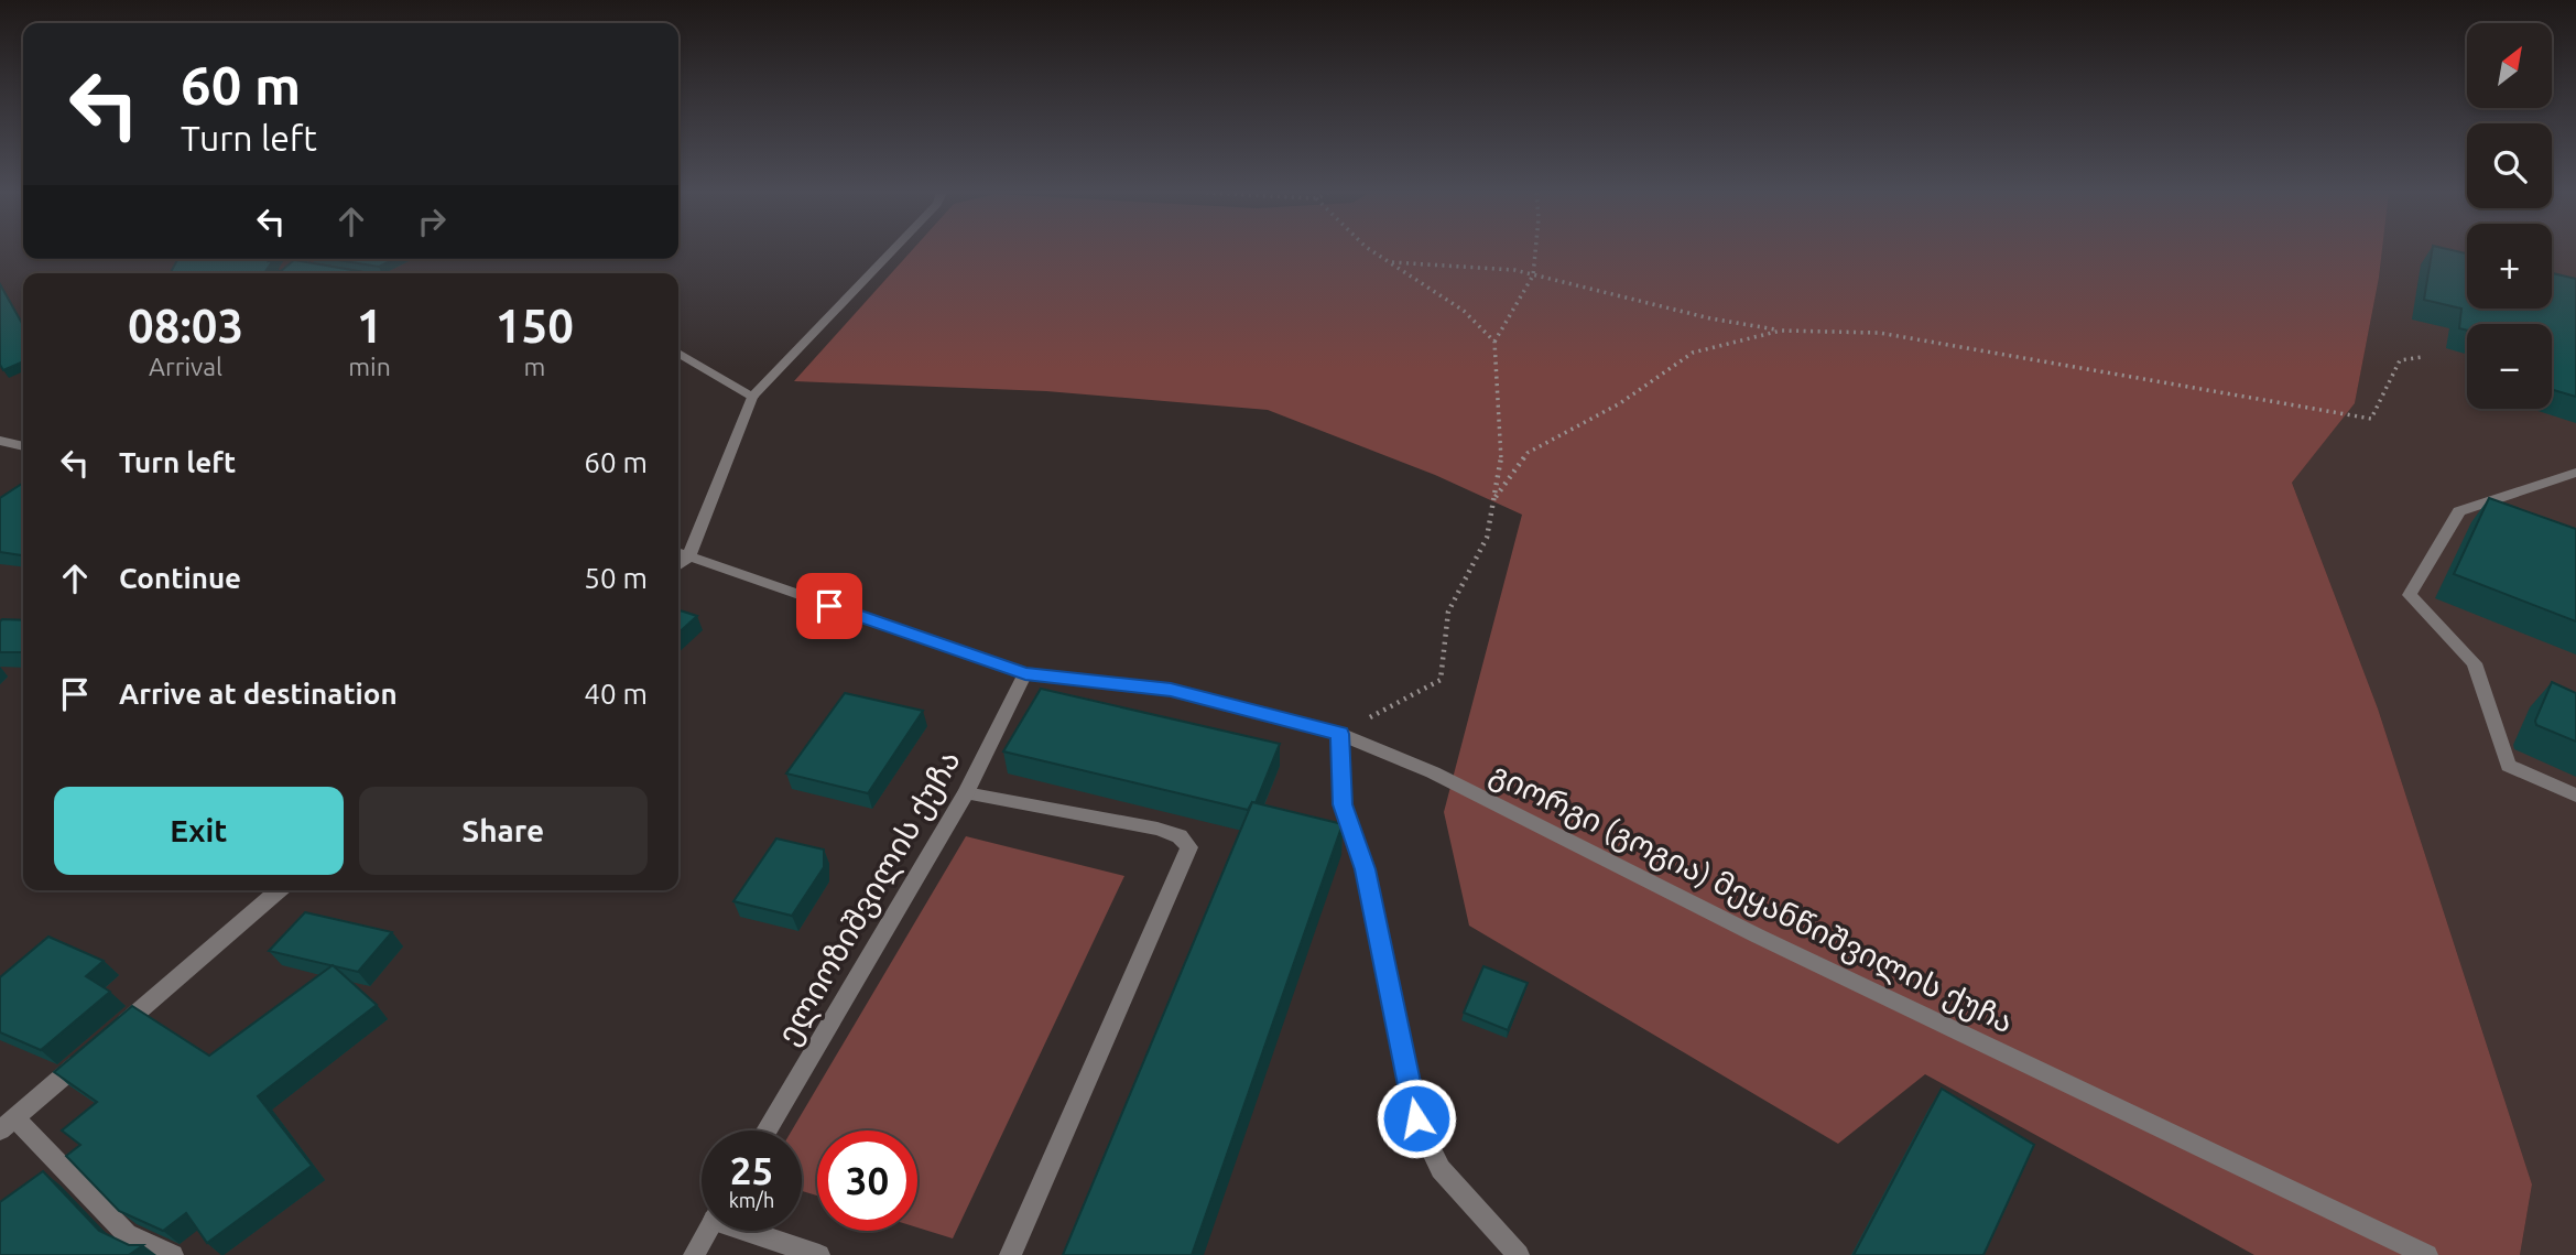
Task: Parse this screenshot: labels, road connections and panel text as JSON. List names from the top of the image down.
{
  "streets": {
    "street": ["ელიოზიშვილის ქუჩა", "გიორგი (გოგია) მეყანწიშვილის ქუჩა"]
  },
  "crossings": [
    ["ელიოზიშვილის ქუჩა", "გიორგი (გოგია) მეყანწიშვილის ქუჩა"]
  ],
  "north": "top right",
  "page": {
    "map_buttons": ["+", "−"],
    "turn": ["60 m", "Turn left"],
    "eta": [
      "08:03",
      "Arrival",
      "1",
      "min",
      "150",
      "m"
    ],
    "list": [
      {
        "name": "Turn left",
        "value": "60 m"
      },
      {
        "name": "Continue",
        "value": "50 m"
      },
      {
        "name": "Arrive at destination",
        "value": "40 m"
      }
    ],
    "buttons": ["Exit", "Share"],
    "speed": "25 km/h",
    "limit": "30"
  }
}
